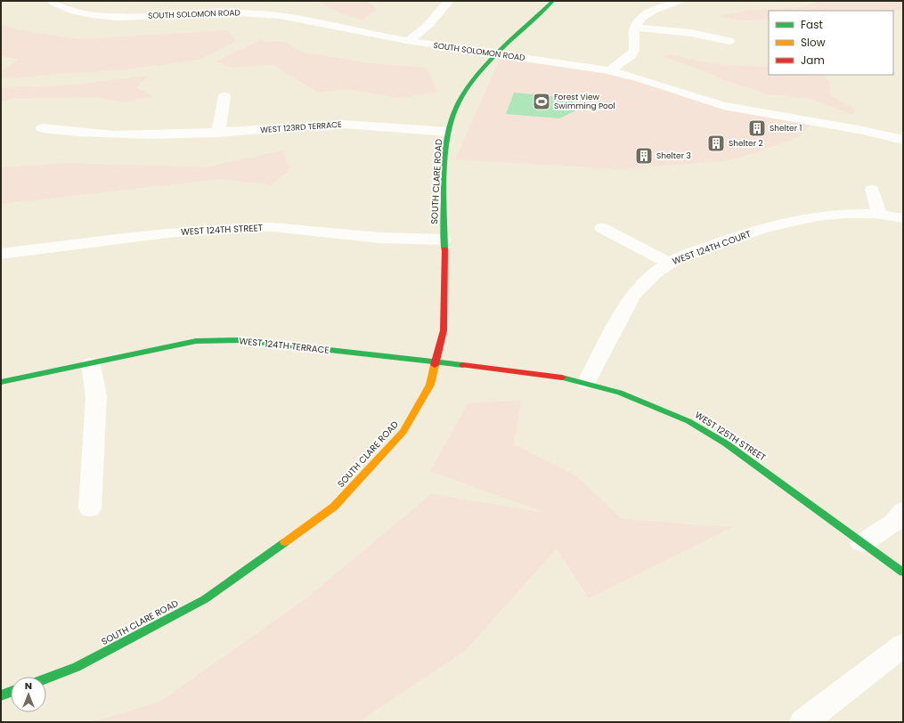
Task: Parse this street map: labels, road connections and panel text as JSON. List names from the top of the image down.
{
  "streets": {
    "street": [
      "SOUTH SOLOMON ROAD",
      "WEST 123RD TERRACE",
      "SOUTH CLARE ROAD",
      "WEST 124TH STREET",
      "WEST 124TH COURT",
      "WEST 124TH TERRACE",
      "WEST 125TH STREET"
    ]
  },
  "crossings": [
    ["SOUTH SOLOMON ROAD", "SOUTH CLARE ROAD"],
    ["WEST 123RD TERRACE", "SOUTH CLARE ROAD"],
    ["SOUTH CLARE ROAD", "WEST 124TH STREET"],
    ["SOUTH CLARE ROAD", "WEST 124TH TERRACE"],
    ["SOUTH CLARE ROAD", "WEST 125TH STREET"],
    ["WEST 124TH COURT", "WEST 125TH STREET"],
    ["WEST 124TH TERRACE", "WEST 125TH STREET"]
  ],
  "places": {
    "sports": ["Forest View Swimming Pool"],
    "building": ["Shelter 1", "Shelter 2", "Shelter 3"]
  },
  "legend": ["Fast", "Slow", "Jam"],
  "north": "top"
}
